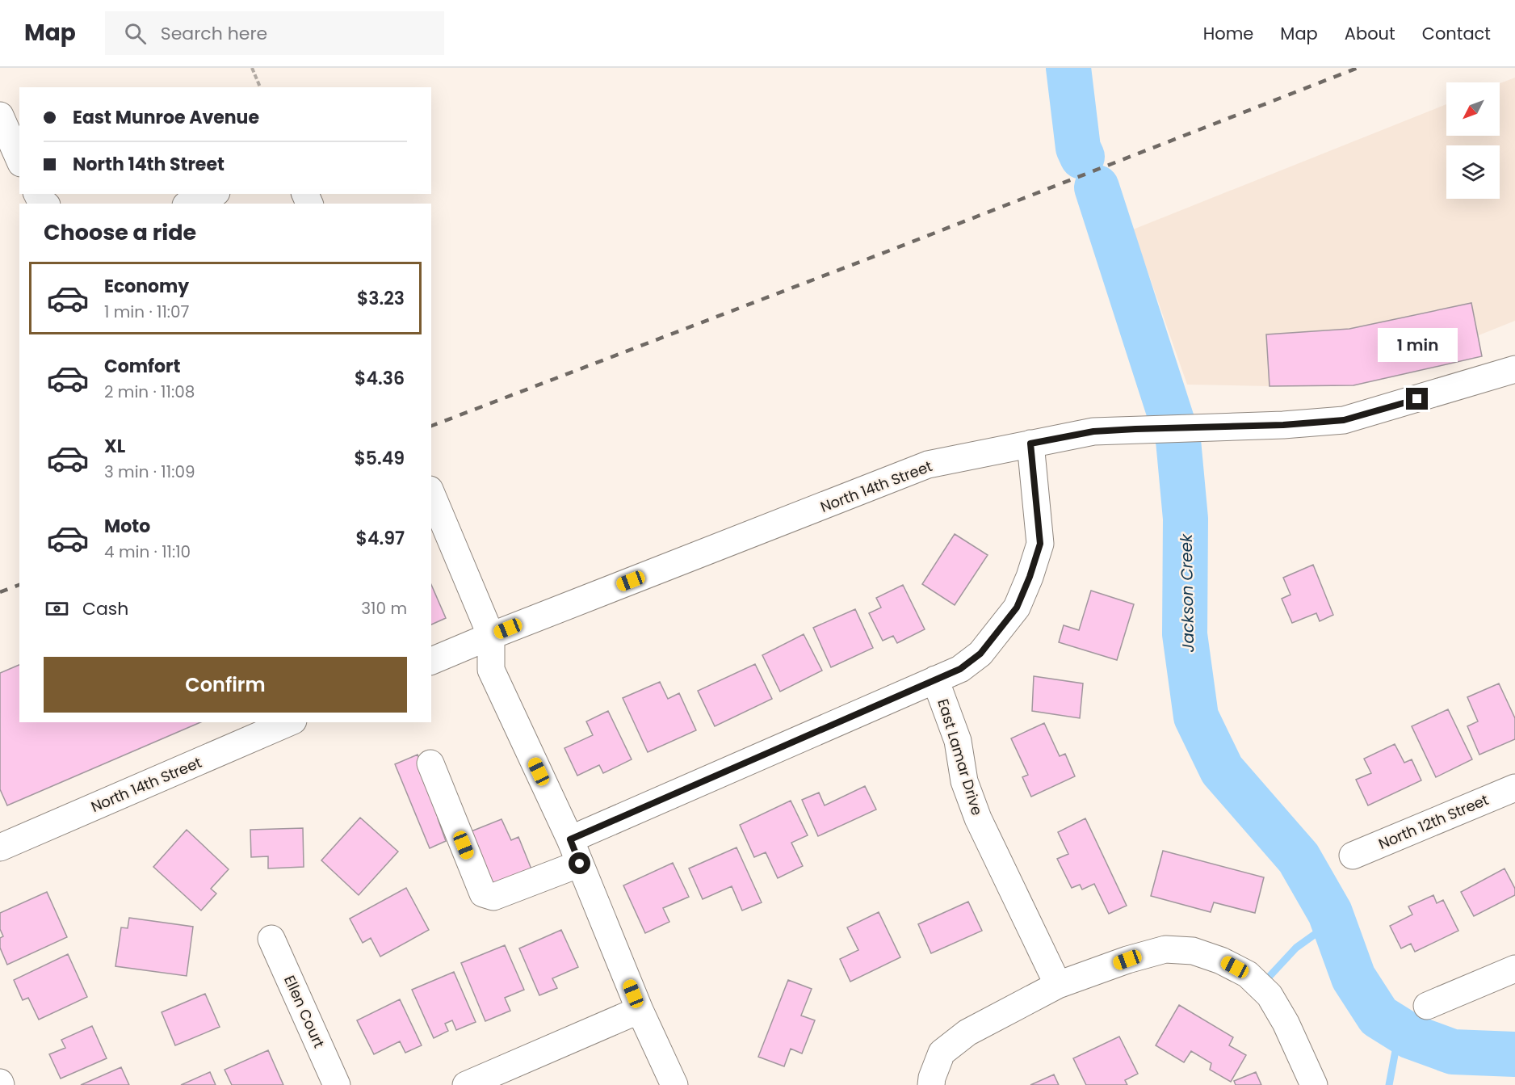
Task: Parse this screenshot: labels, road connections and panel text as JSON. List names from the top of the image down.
{
  "streets": {
    "street": [
      "North 14th Street",
      "East Lamar Drive",
      "North 12th Street",
      "Ellen Court"
    ]
  },
  "crossings": [
    ["North 14th Street", "East Lamar Drive"]
  ],
  "water": ["Jackson Creek"],
  "north": "bottom left",
  "page": {
    "header": "Map",
    "search": "Search here",
    "nav": [
      "Home",
      "Map",
      "About",
      "Contact"
    ],
    "banner": ["East Munroe Avenue", "North 14th Street"],
    "heading": "Choose a ride",
    "list": [
      {
        "name": "Economy",
        "note": "1 min · 11:07",
        "value": "$3.23"
      },
      {
        "name": "Comfort",
        "note": "2 min · 11:08",
        "value": "$4.36"
      },
      {
        "name": "XL",
        "note": "3 min · 11:09",
        "value": "$5.49"
      },
      {
        "name": "Moto",
        "note": "4 min · 11:10",
        "value": "$4.97"
      }
    ],
    "bubble": "1 min",
    "pay": ["Cash", "310 m"],
    "buttons": "Confirm"
  }
}
